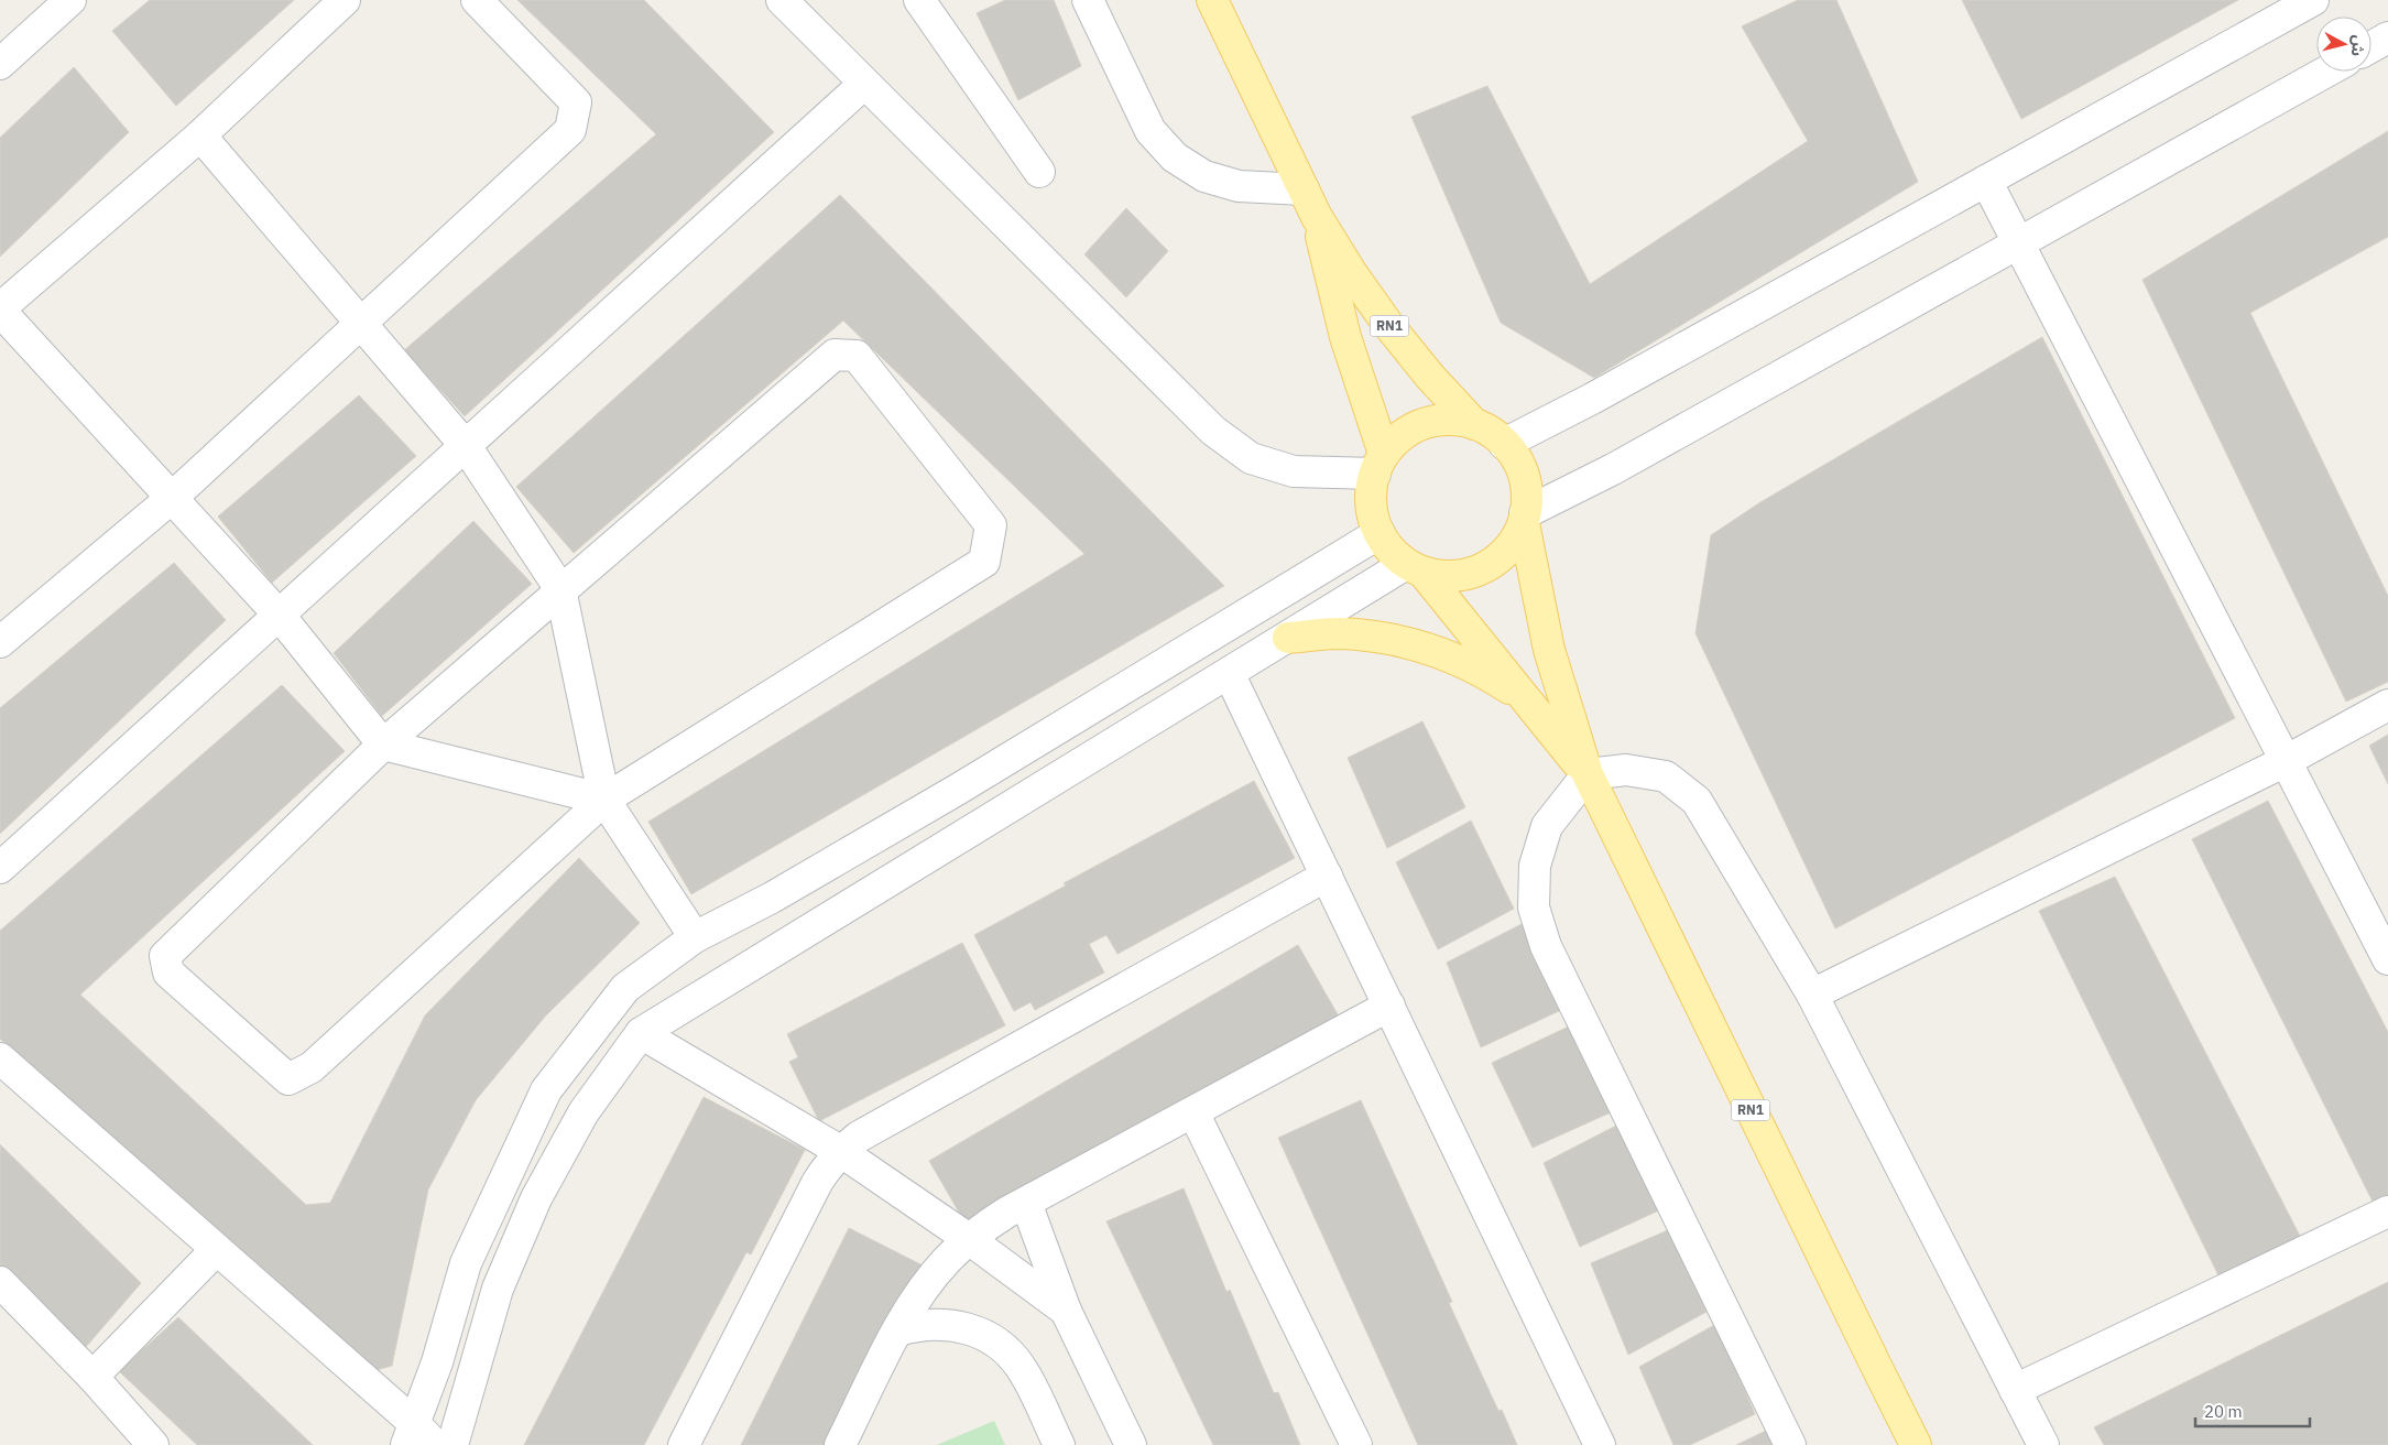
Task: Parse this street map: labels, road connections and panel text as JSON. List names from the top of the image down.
{
  "streets": {
    "main road": ["RN1"]
  },
  "scale_bar": "20 m",
  "north": "right"
}
